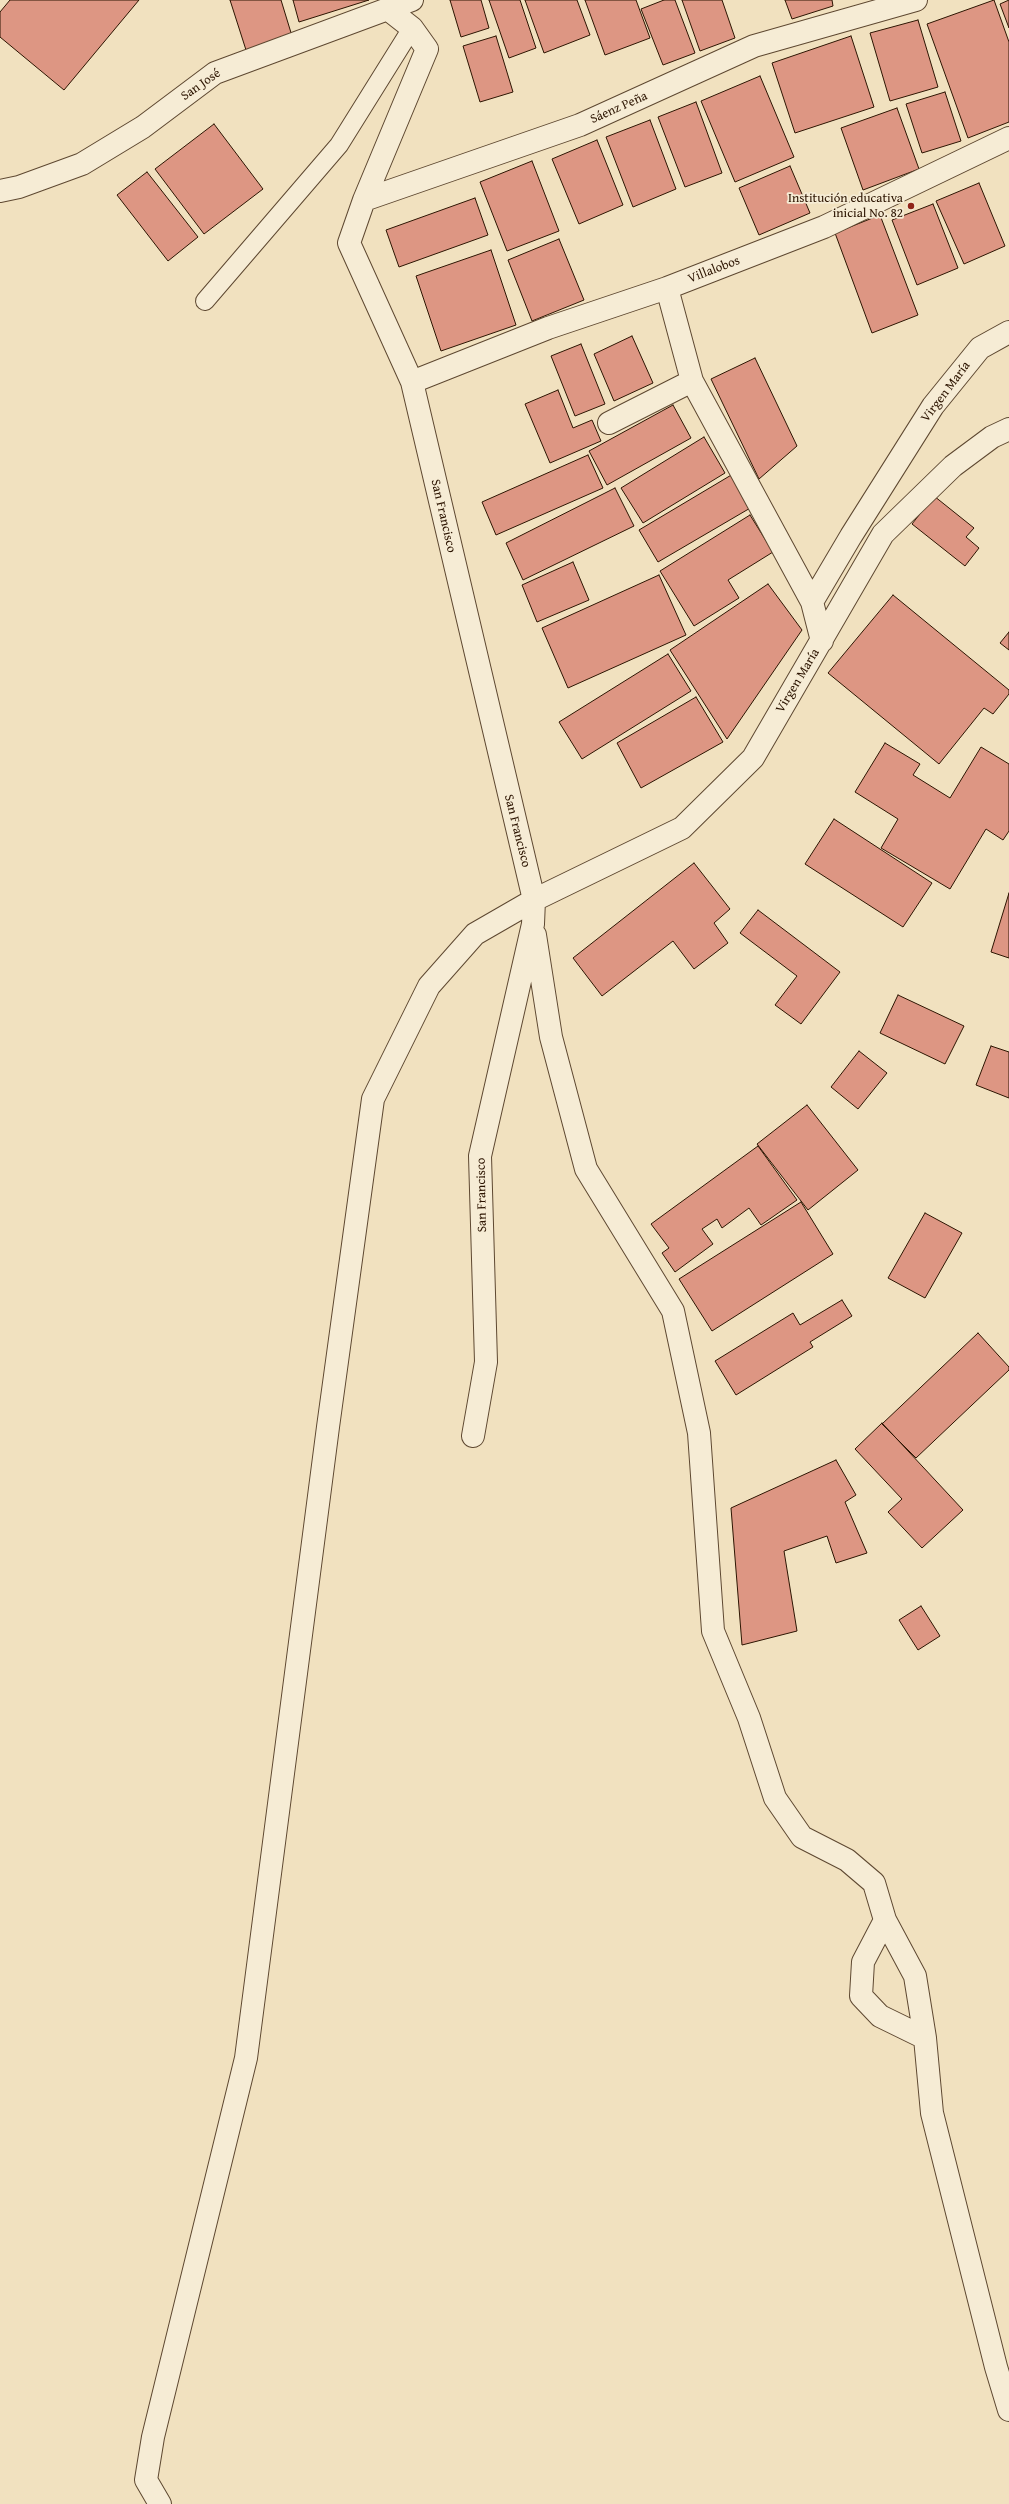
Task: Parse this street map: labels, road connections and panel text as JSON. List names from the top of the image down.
{
  "streets": {
    "street": [
      "San José",
      "Sáenz Peña",
      "Villalobos",
      "Virgen María",
      "San Francisco"
    ]
  },
  "crossings": [
    ["Sáenz Peña", "San Francisco"],
    ["Villalobos", "San Francisco"],
    ["Virgen María", "San Francisco"]
  ],
  "places": ["Institución educativa inicial No. 82"]
}
